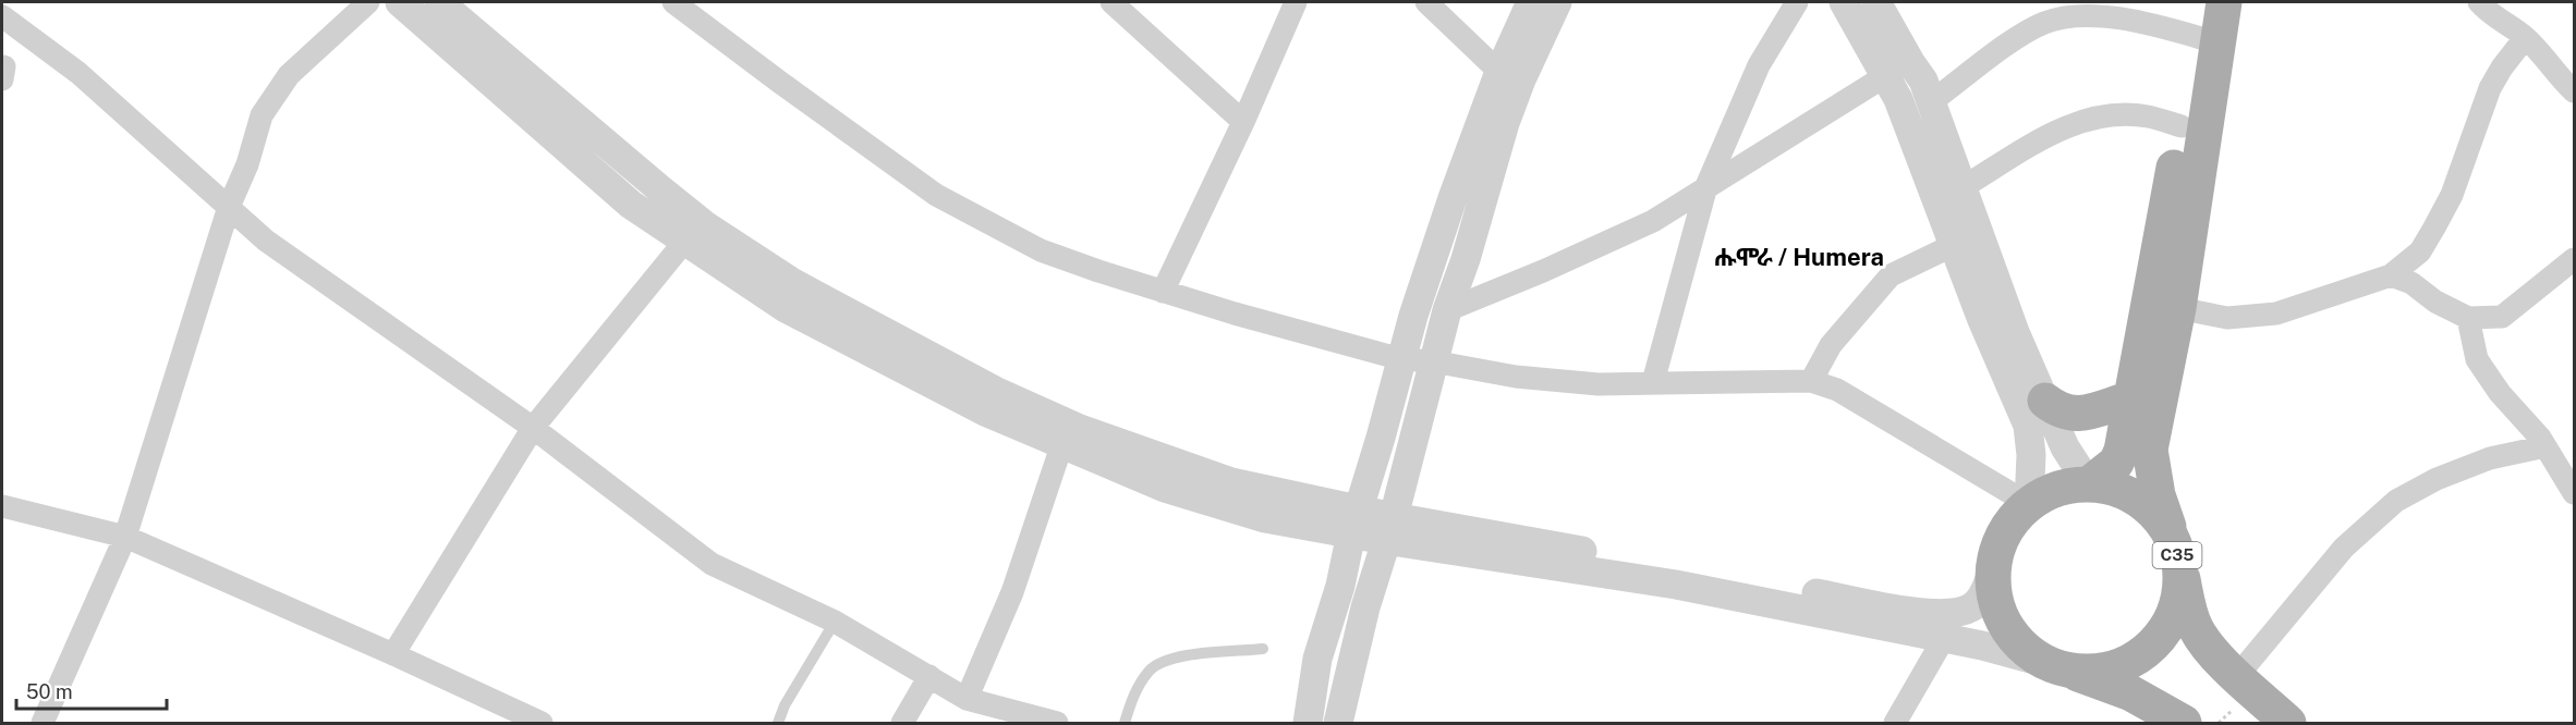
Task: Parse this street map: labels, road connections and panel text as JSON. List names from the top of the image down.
{
  "streets": {
    "main road": ["C35"]
  },
  "districts": ["ሑሞራ / Humera"],
  "scale_bar": "50 m"
}
